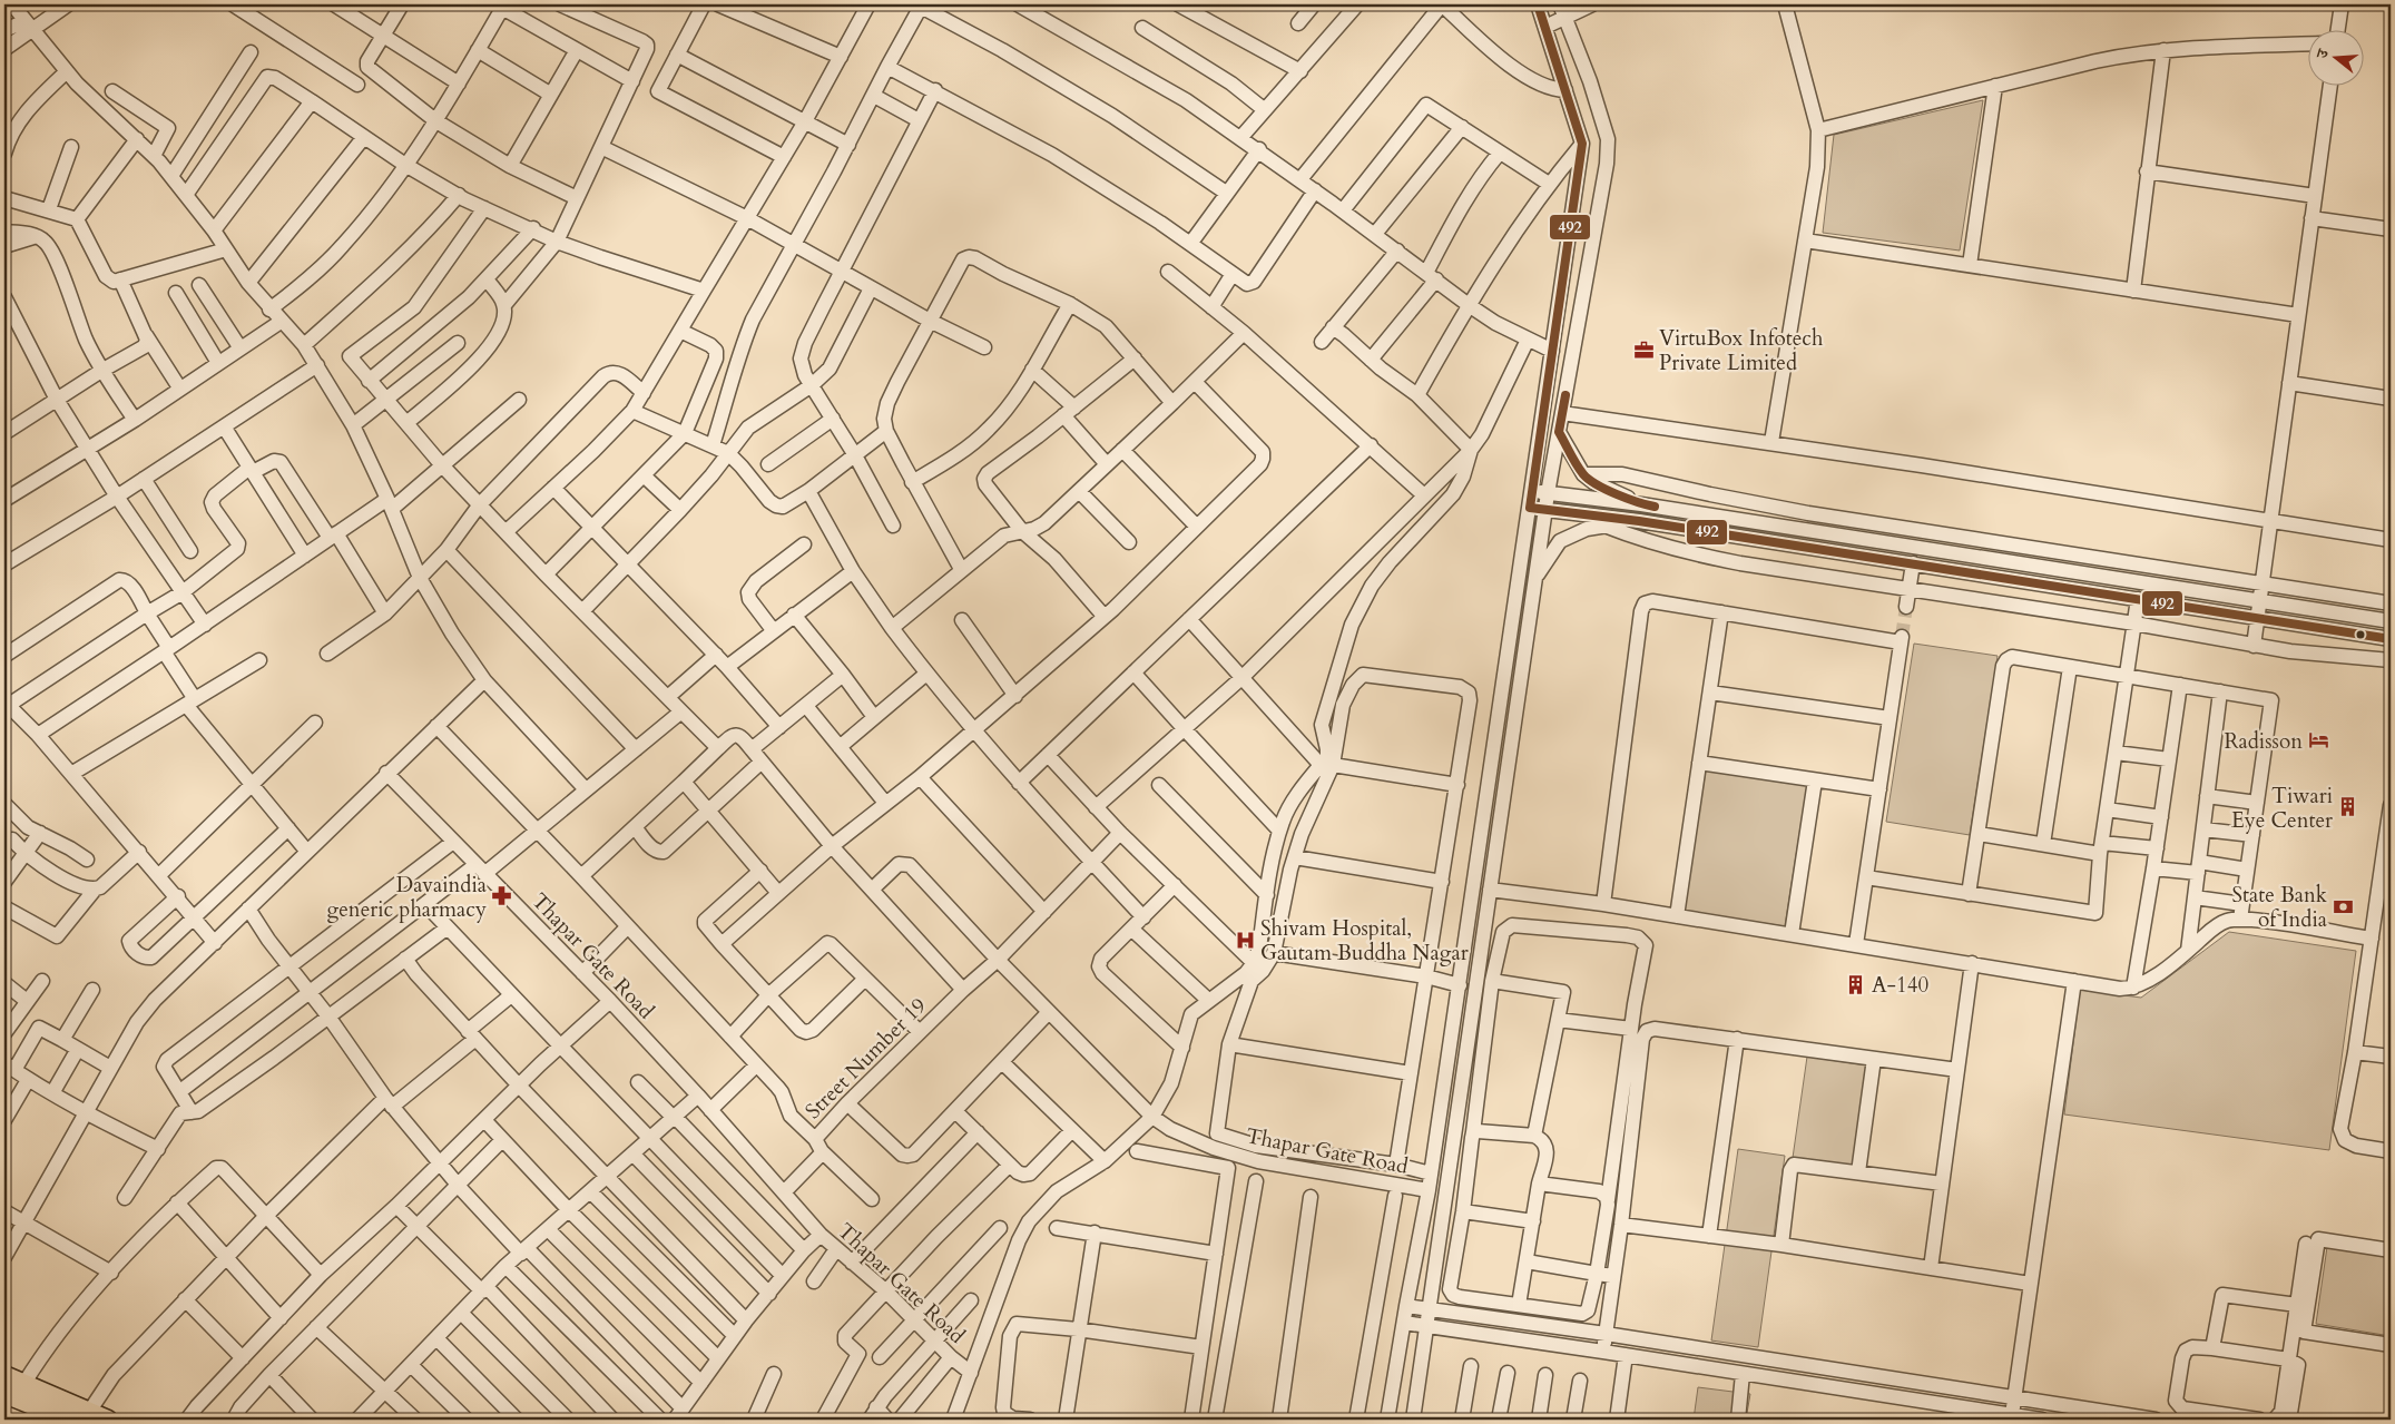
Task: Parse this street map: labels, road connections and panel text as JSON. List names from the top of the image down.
{
  "streets": {
    "street": ["Thapar Gate Road", "Street Number 19"]
  },
  "crossings": [
    ["Thapar Gate Road", "Street Number 19"]
  ],
  "places": {
    "office": ["VirtuBox Infotech Private Limited"],
    "hotel": ["Radisson"],
    "building": ["Tiwari Eye Center", "A-140"],
    "pharmacy": ["Davaindia generic pharmacy"],
    "bank": ["State Bank of India"],
    "hospital": ["Shivam Hospital, Gautam Buddha Nagar"]
  },
  "lines": ["transit line 492"],
  "north": "left"
}
